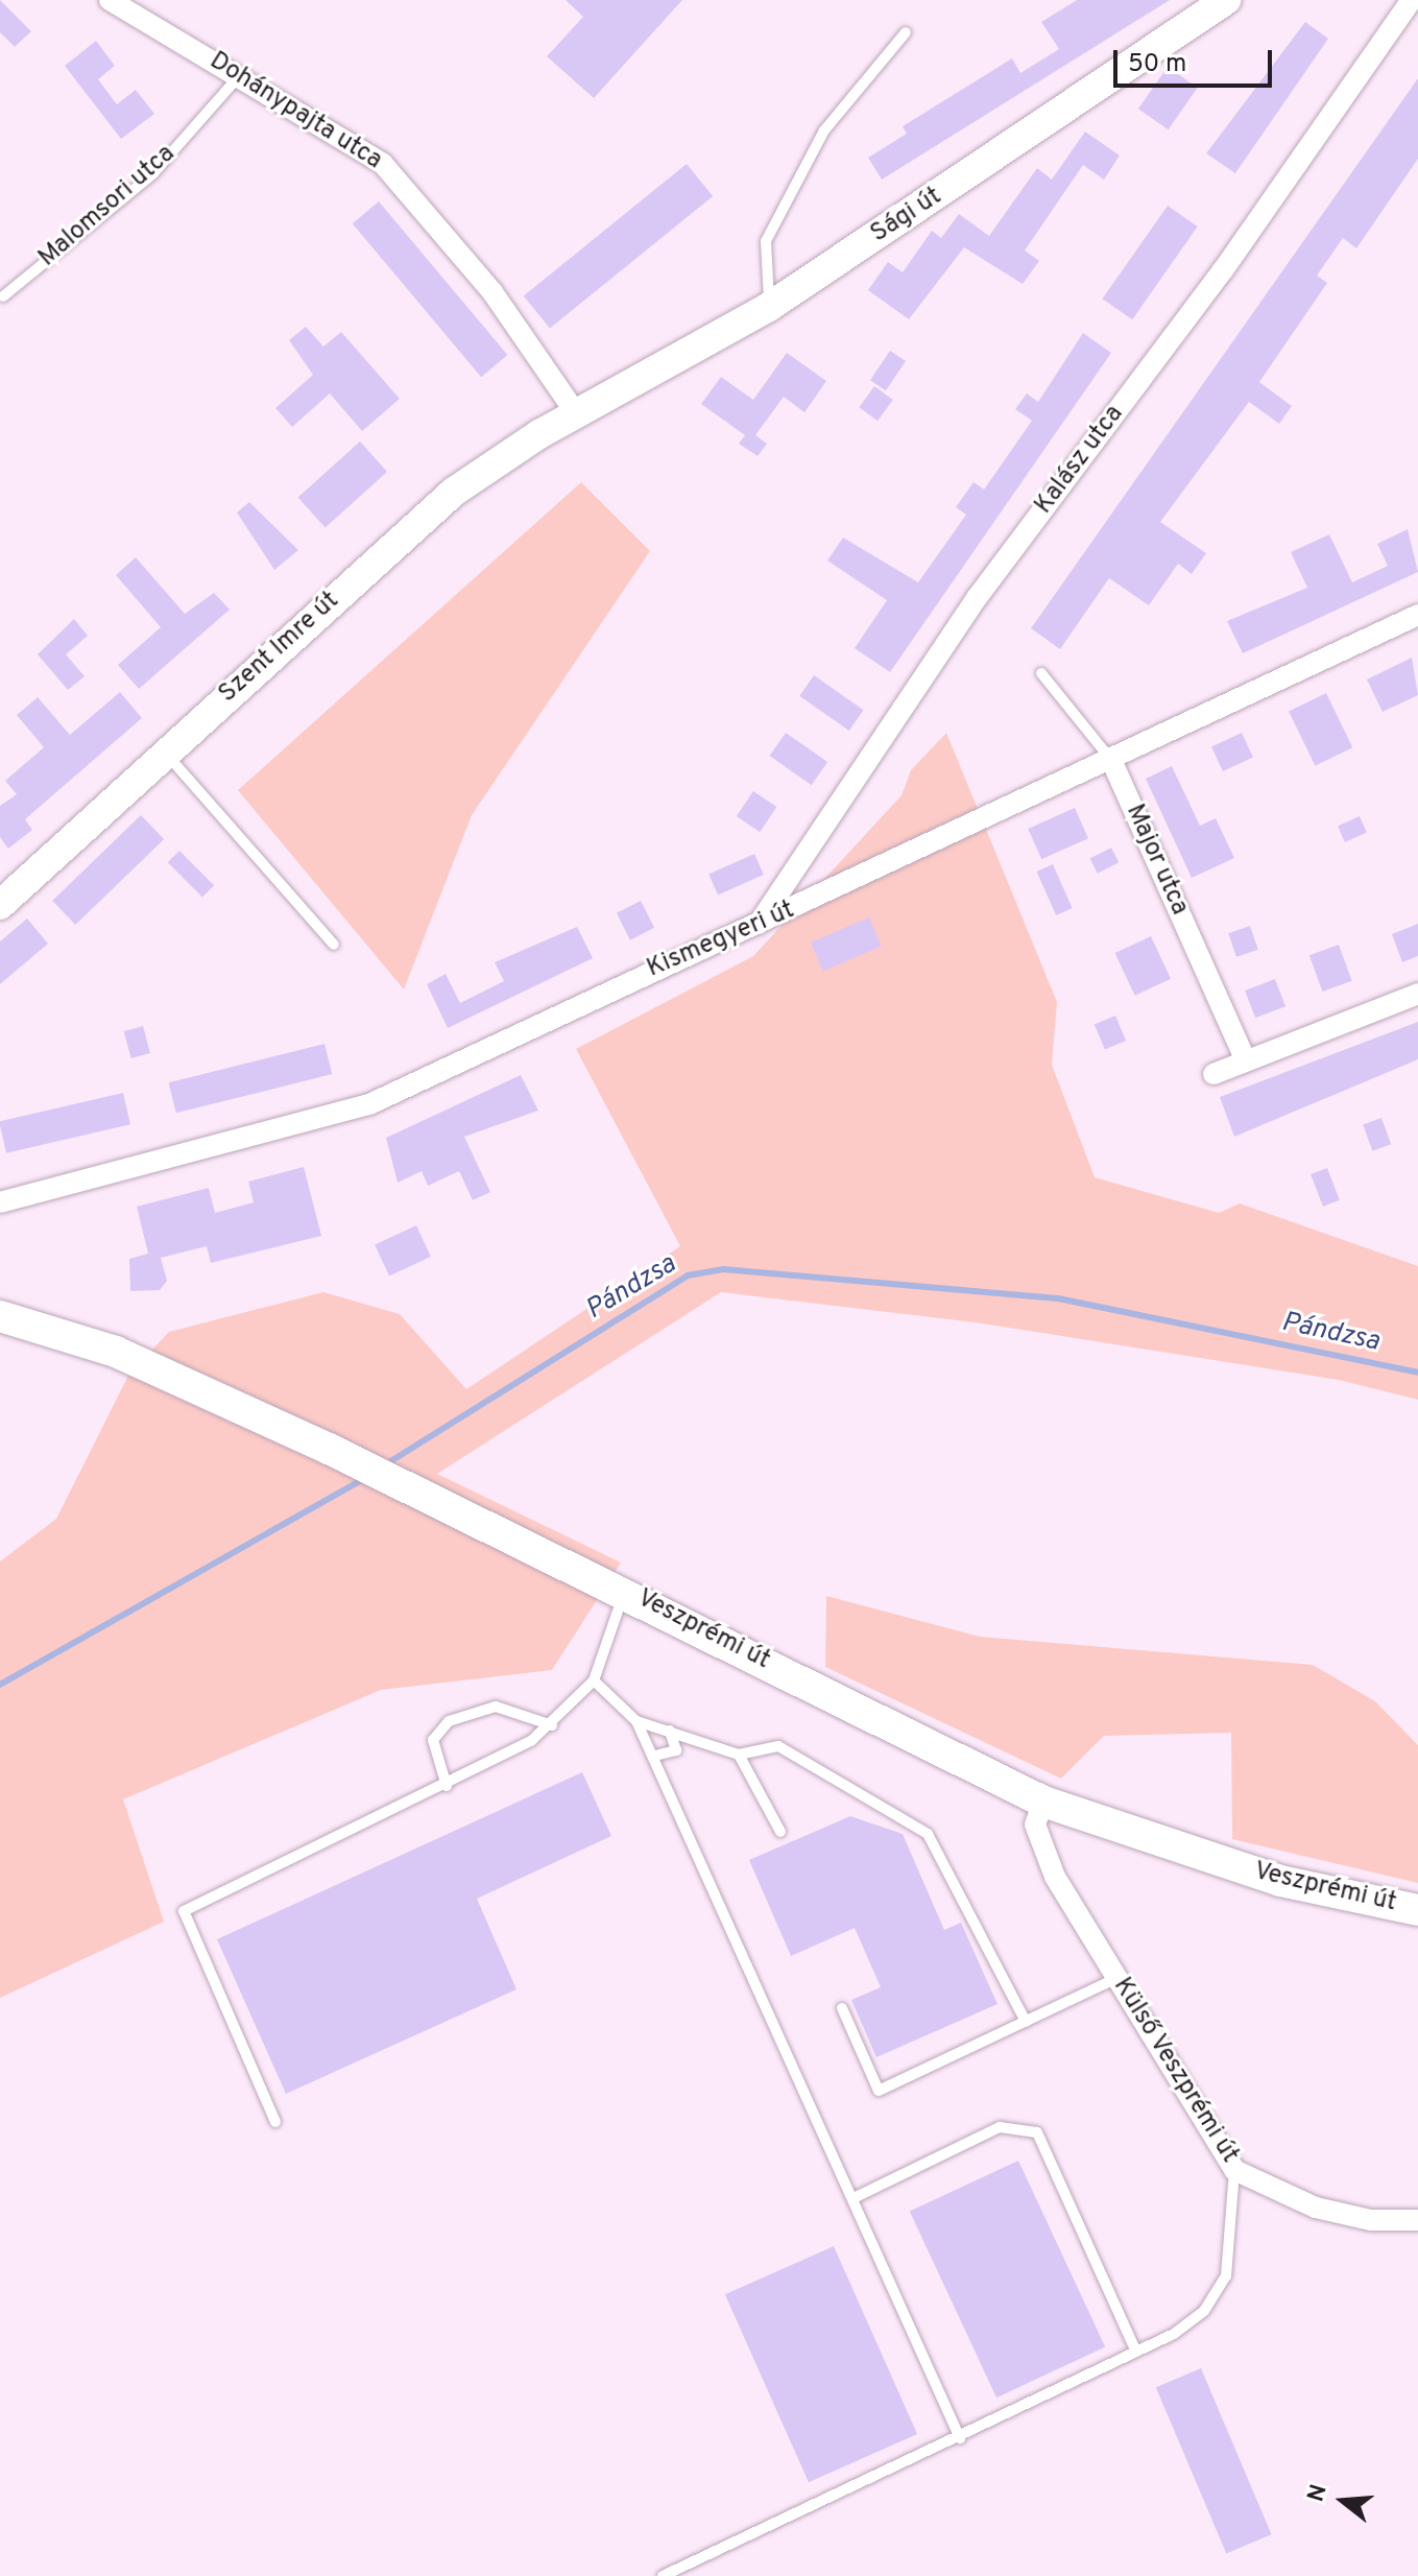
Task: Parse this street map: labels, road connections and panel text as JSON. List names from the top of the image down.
{
  "streets": {
    "main road": ["Sági út", "Szent Imre út", "Veszprémi út"],
    "street": [
      "Dohánypajta utca",
      "Kalász utca",
      "Major utca",
      "Kismegyeri út",
      "Külső Veszprémi út"
    ],
    "lane": ["Malomsori utca"]
  },
  "crossings": [
    ["Dohánypajta utca", "Malomsori utca"],
    ["Dohánypajta utca", "Sági út"],
    ["Dohánypajta utca", "Szent Imre út"],
    ["Sági út", "Szent Imre út"],
    ["Kalász utca", "Kismegyeri út"],
    ["Major utca", "Kismegyeri út"],
    ["Veszprémi út", "Külső Veszprémi út"]
  ],
  "water": ["Pándzsa"],
  "scale_bar": "50 m",
  "north": "left"
}
